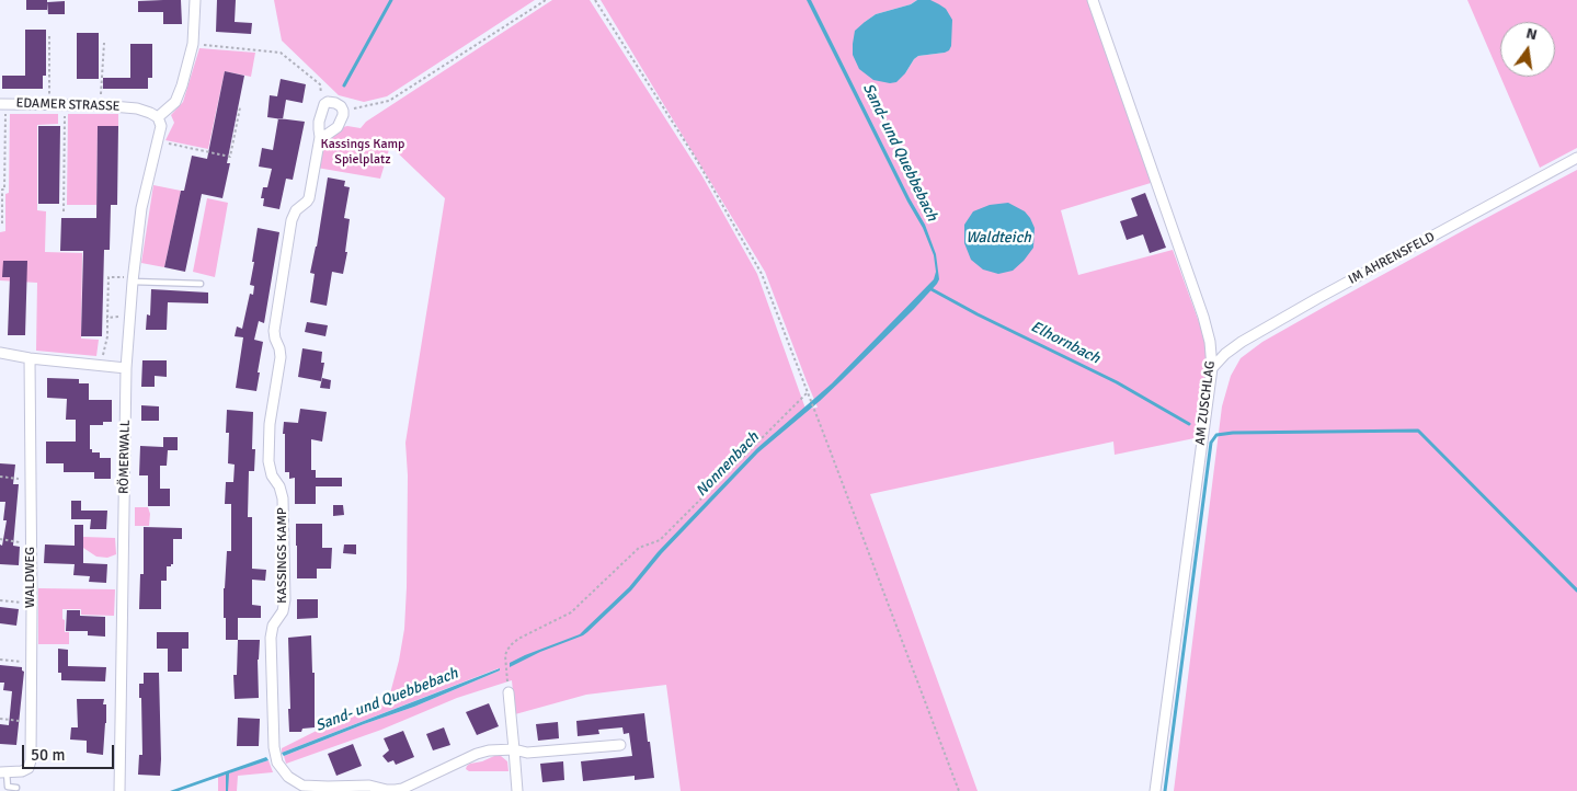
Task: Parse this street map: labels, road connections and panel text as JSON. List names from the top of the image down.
{
  "streets": {
    "street": [
      "EDAMER STRASSE",
      "IM AHRENSFELD",
      "AM ZUSCHLAG",
      "RÖMERWALL",
      "KASSINGS KAMP",
      "WALDWEG"
    ]
  },
  "crossings": [
    ["EDAMER STRASSE", "RÖMERWALL"],
    ["IM AHRENSFELD", "AM ZUSCHLAG"]
  ],
  "water": [
    "Sand- und Quebbebach",
    "Waldteich",
    "Elhornbach",
    "Nonnenbach"
  ],
  "parks": ["Kassings Kamp Spielplatz"],
  "scale_bar": "50 m",
  "north": "top"
}
